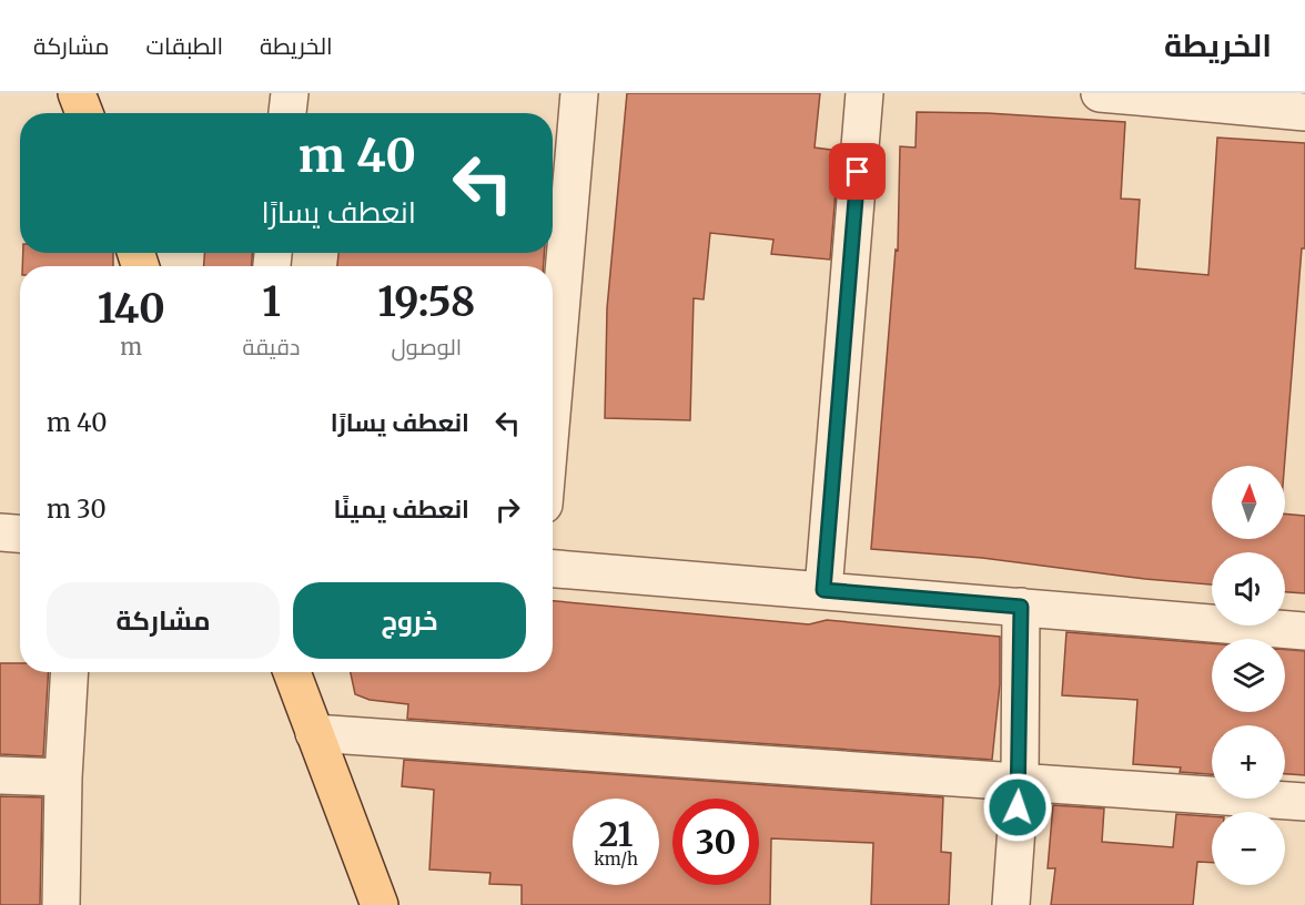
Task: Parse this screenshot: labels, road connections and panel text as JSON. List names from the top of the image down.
{
  "north": "top",
  "page": {
    "header": "الخريطة",
    "nav": ["الخريطة", "الطبقات", "مشاركة"],
    "turn": ["40 m", "انعطف يسارًا"],
    "eta": [
      "19:58",
      "الوصول",
      "1",
      "دقيقة",
      "140",
      "m"
    ],
    "list": [
      {
        "name": "انعطف يسارًا",
        "value": "40 m"
      },
      {
        "name": "انعطف يمينًا",
        "value": "30 m"
      }
    ],
    "map_buttons": ["+", "−"],
    "buttons": ["خروج", "مشاركة"],
    "speed": "21 km/h",
    "limit": "30"
  }
}
